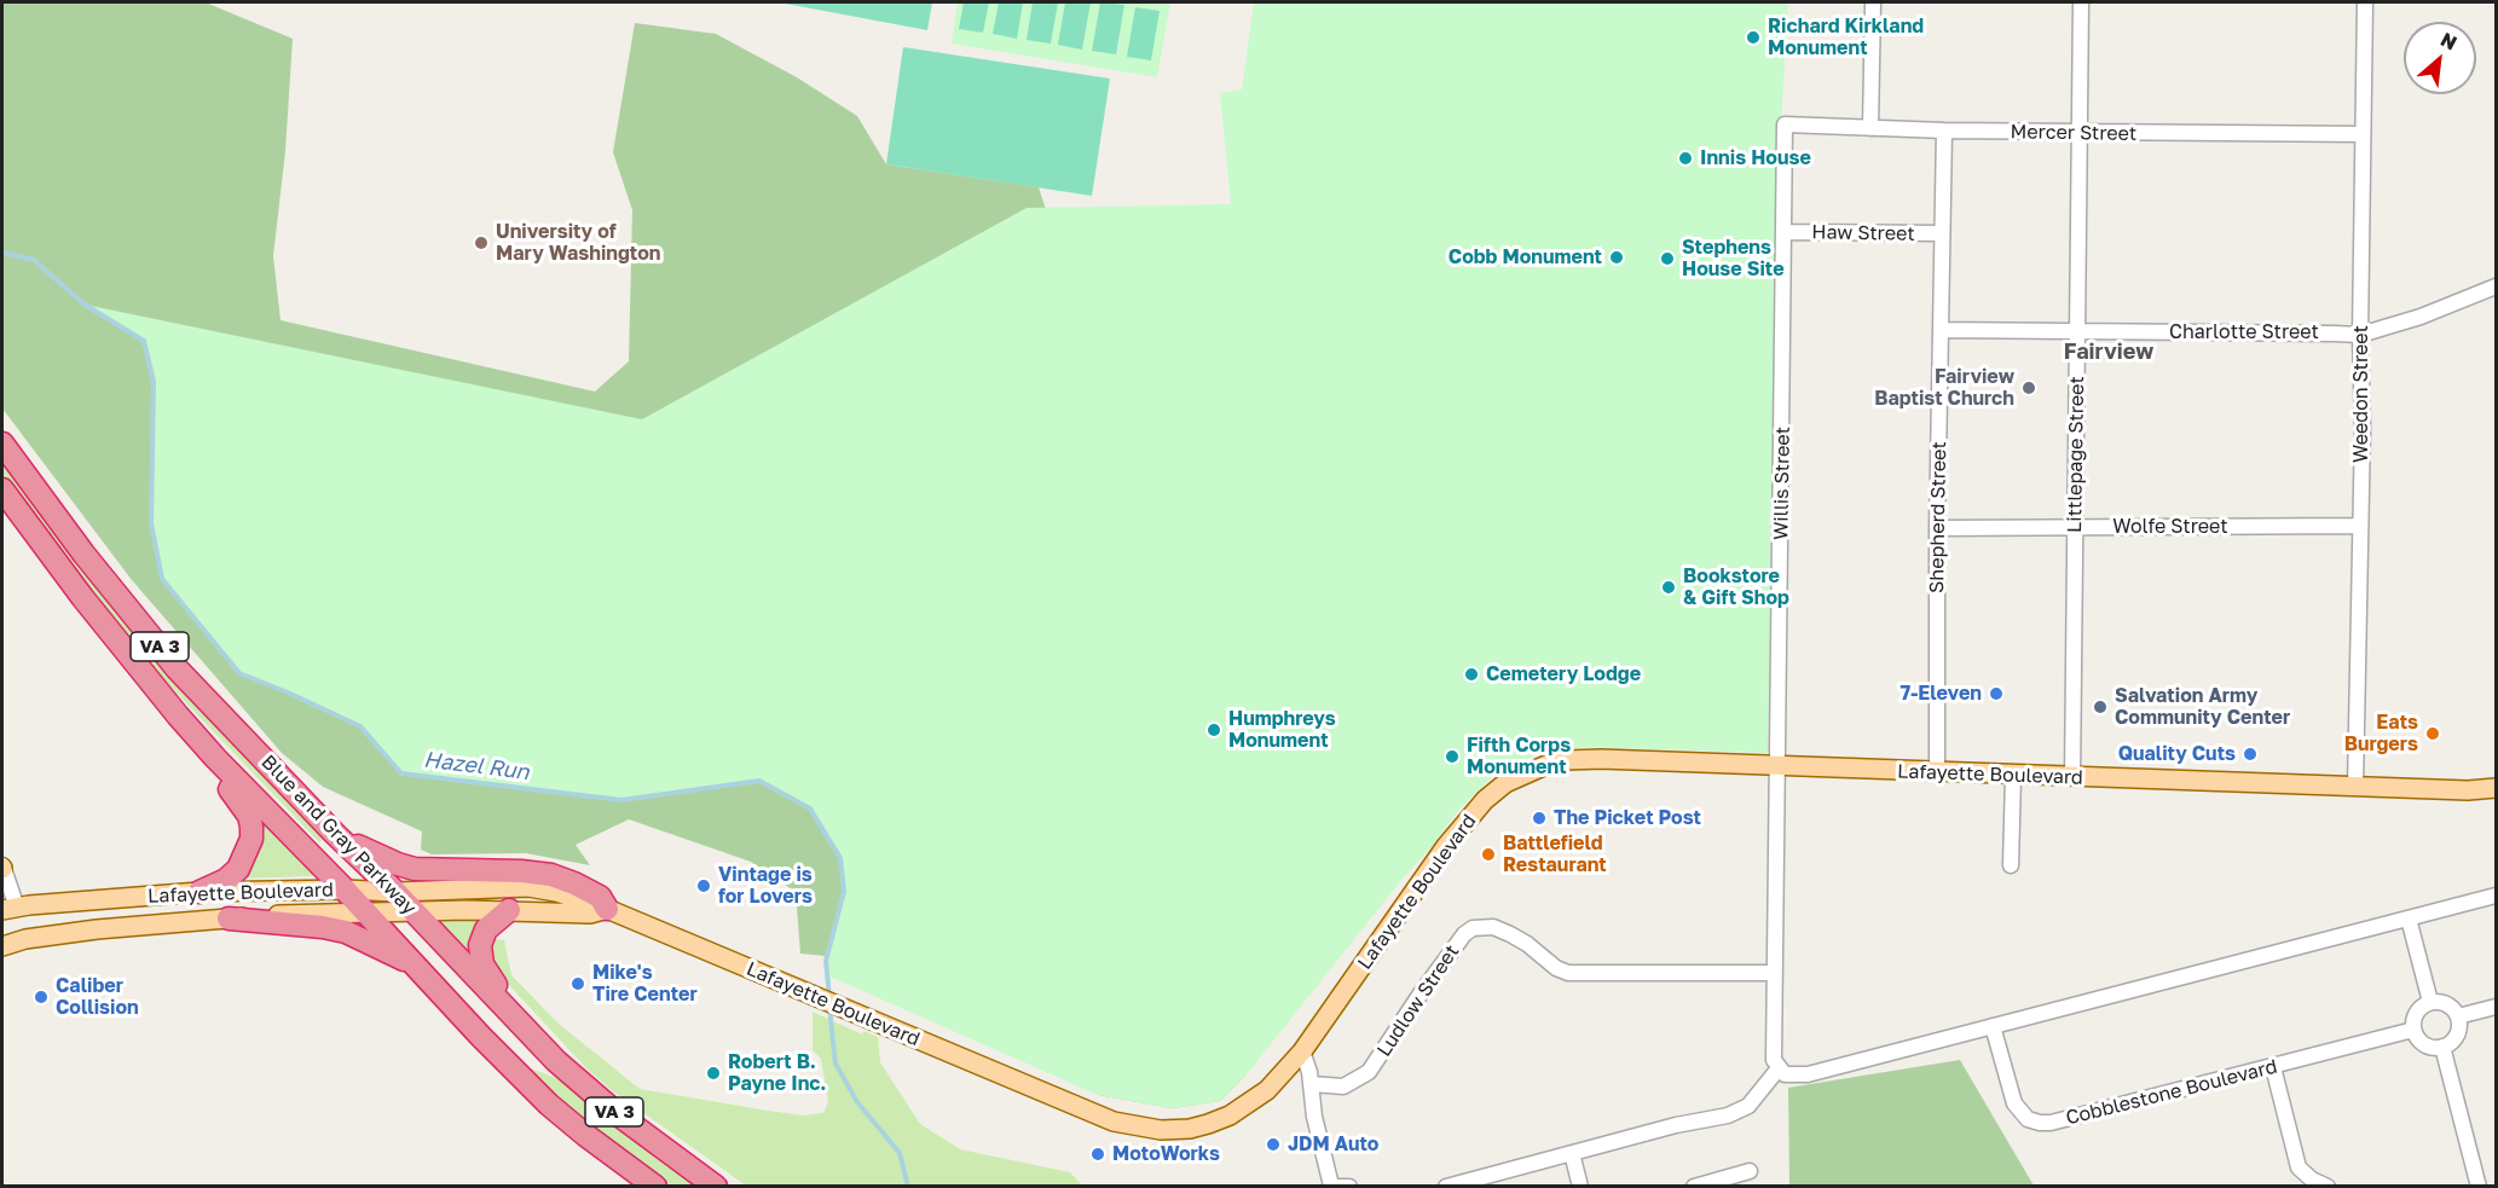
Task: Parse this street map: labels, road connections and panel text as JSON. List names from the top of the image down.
{
  "streets": {
    "highway": ["VA 3", "Blue and Gray Parkway"],
    "main road": ["Lafayette Boulevard"],
    "street": [
      "Mercer Street",
      "Haw Street",
      "Charlotte Street",
      "Weedon Street",
      "Littlepage Street",
      "Willis Street",
      "Shepherd Street",
      "Wolfe Street",
      "Ludlow Street",
      "Cobblestone Boulevard"
    ]
  },
  "crossings": [
    ["Mercer Street", "Weedon Street"],
    ["Mercer Street", "Littlepage Street"],
    ["Mercer Street", "Willis Street"],
    ["Mercer Street", "Shepherd Street"],
    ["Haw Street", "Willis Street"],
    ["Haw Street", "Shepherd Street"],
    ["Charlotte Street", "Weedon Street"],
    ["Charlotte Street", "Littlepage Street"],
    ["Charlotte Street", "Shepherd Street"],
    ["Weedon Street", "Wolfe Street"],
    ["Weedon Street", "Lafayette Boulevard"],
    ["Littlepage Street", "Wolfe Street"],
    ["Littlepage Street", "Lafayette Boulevard"],
    ["Willis Street", "Lafayette Boulevard"],
    ["Willis Street", "Ludlow Street"],
    ["Shepherd Street", "Wolfe Street"],
    ["Shepherd Street", "Lafayette Boulevard"],
    ["Lafayette Boulevard", "Blue and Gray Parkway"]
  ],
  "districts": ["Fairview"],
  "water": ["Hazel Run"],
  "places": [
    "Richard Kirkland Monument",
    "Innis House",
    "University of Mary Washington",
    "Cobb Monument",
    "Stephens House Site",
    "Fairview Baptist Church",
    "Bookstore & Gift Shop",
    "Cemetery Lodge",
    "7-Eleven",
    "Salvation Army Community Center",
    "Humphreys Monument",
    "Eats Burgers",
    "Quality Cuts",
    "Fifth Corps Monument",
    "The Picket Post",
    "Battlefield Restaurant",
    "Vintage is for Lovers",
    "Mike's Tire Center",
    "Caliber Collision",
    "Robert B. Payne Inc.",
    "JDM Auto",
    "MotoWorks"
  ],
  "north": "top right"
}
